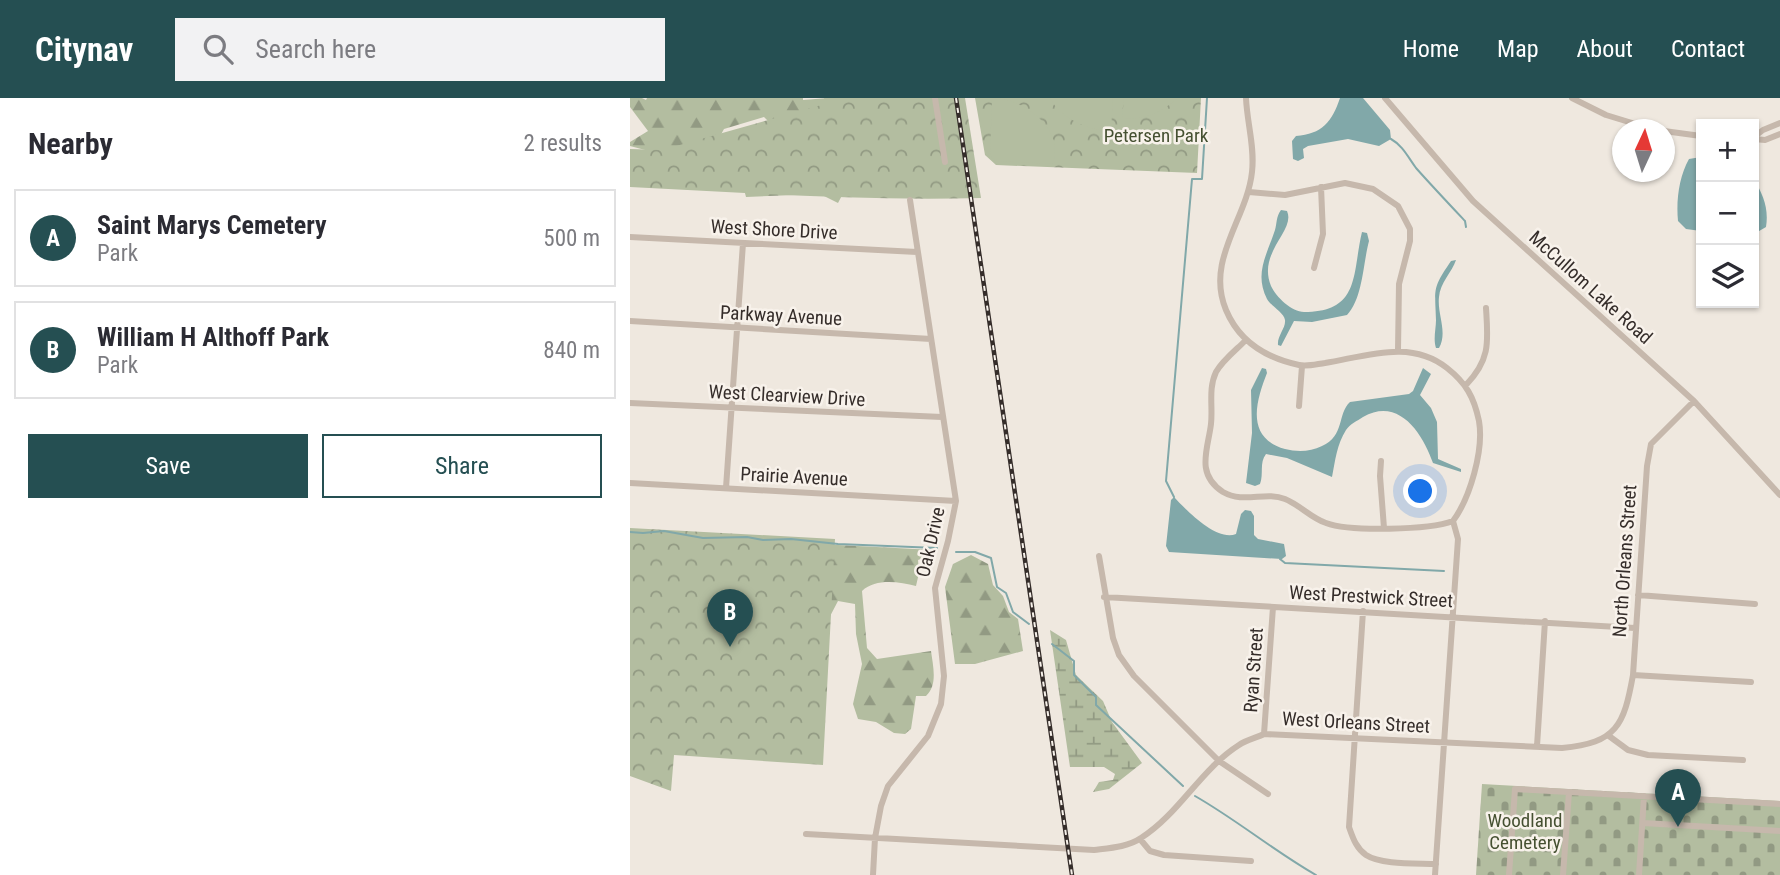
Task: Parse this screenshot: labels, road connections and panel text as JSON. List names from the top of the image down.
{
  "streets": {
    "street": [
      "West Shore Drive",
      "McCullom Lake Road",
      "Parkway Avenue",
      "West Clearview Drive",
      "Prairie Avenue",
      "Oak Drive",
      "North Orleans Street",
      "West Prestwick Street",
      "Ryan Street",
      "West Orleans Street"
    ]
  },
  "crossings": [
    ["West Shore Drive", "Oak Drive"],
    ["McCullom Lake Road", "North Orleans Street"],
    ["Parkway Avenue", "Oak Drive"],
    ["West Clearview Drive", "Oak Drive"],
    ["Prairie Avenue", "Oak Drive"],
    ["Oak Drive", "West Orleans Street"],
    ["North Orleans Street", "West Prestwick Street"],
    ["North Orleans Street", "West Orleans Street"],
    ["West Prestwick Street", "Ryan Street"],
    ["Ryan Street", "West Orleans Street"]
  ],
  "parks": ["Petersen Park", "Woodland Cemetery"],
  "north": "top",
  "page": {
    "header": "Citynav",
    "search": "Search here",
    "nav": [
      "Home",
      "Map",
      "About",
      "Contact"
    ],
    "heading": ["Nearby", "2 results"],
    "map_buttons": ["+", "−"],
    "list": [
      {
        "mark": "A",
        "name": "Saint Marys Cemetery",
        "note": "Park",
        "value": "500 m"
      },
      {
        "mark": "B",
        "name": "William H Althoff Park",
        "note": "Park",
        "value": "840 m"
      }
    ],
    "buttons": ["Save", "Share"],
    "pins": ["B", "A"]
  }
}
